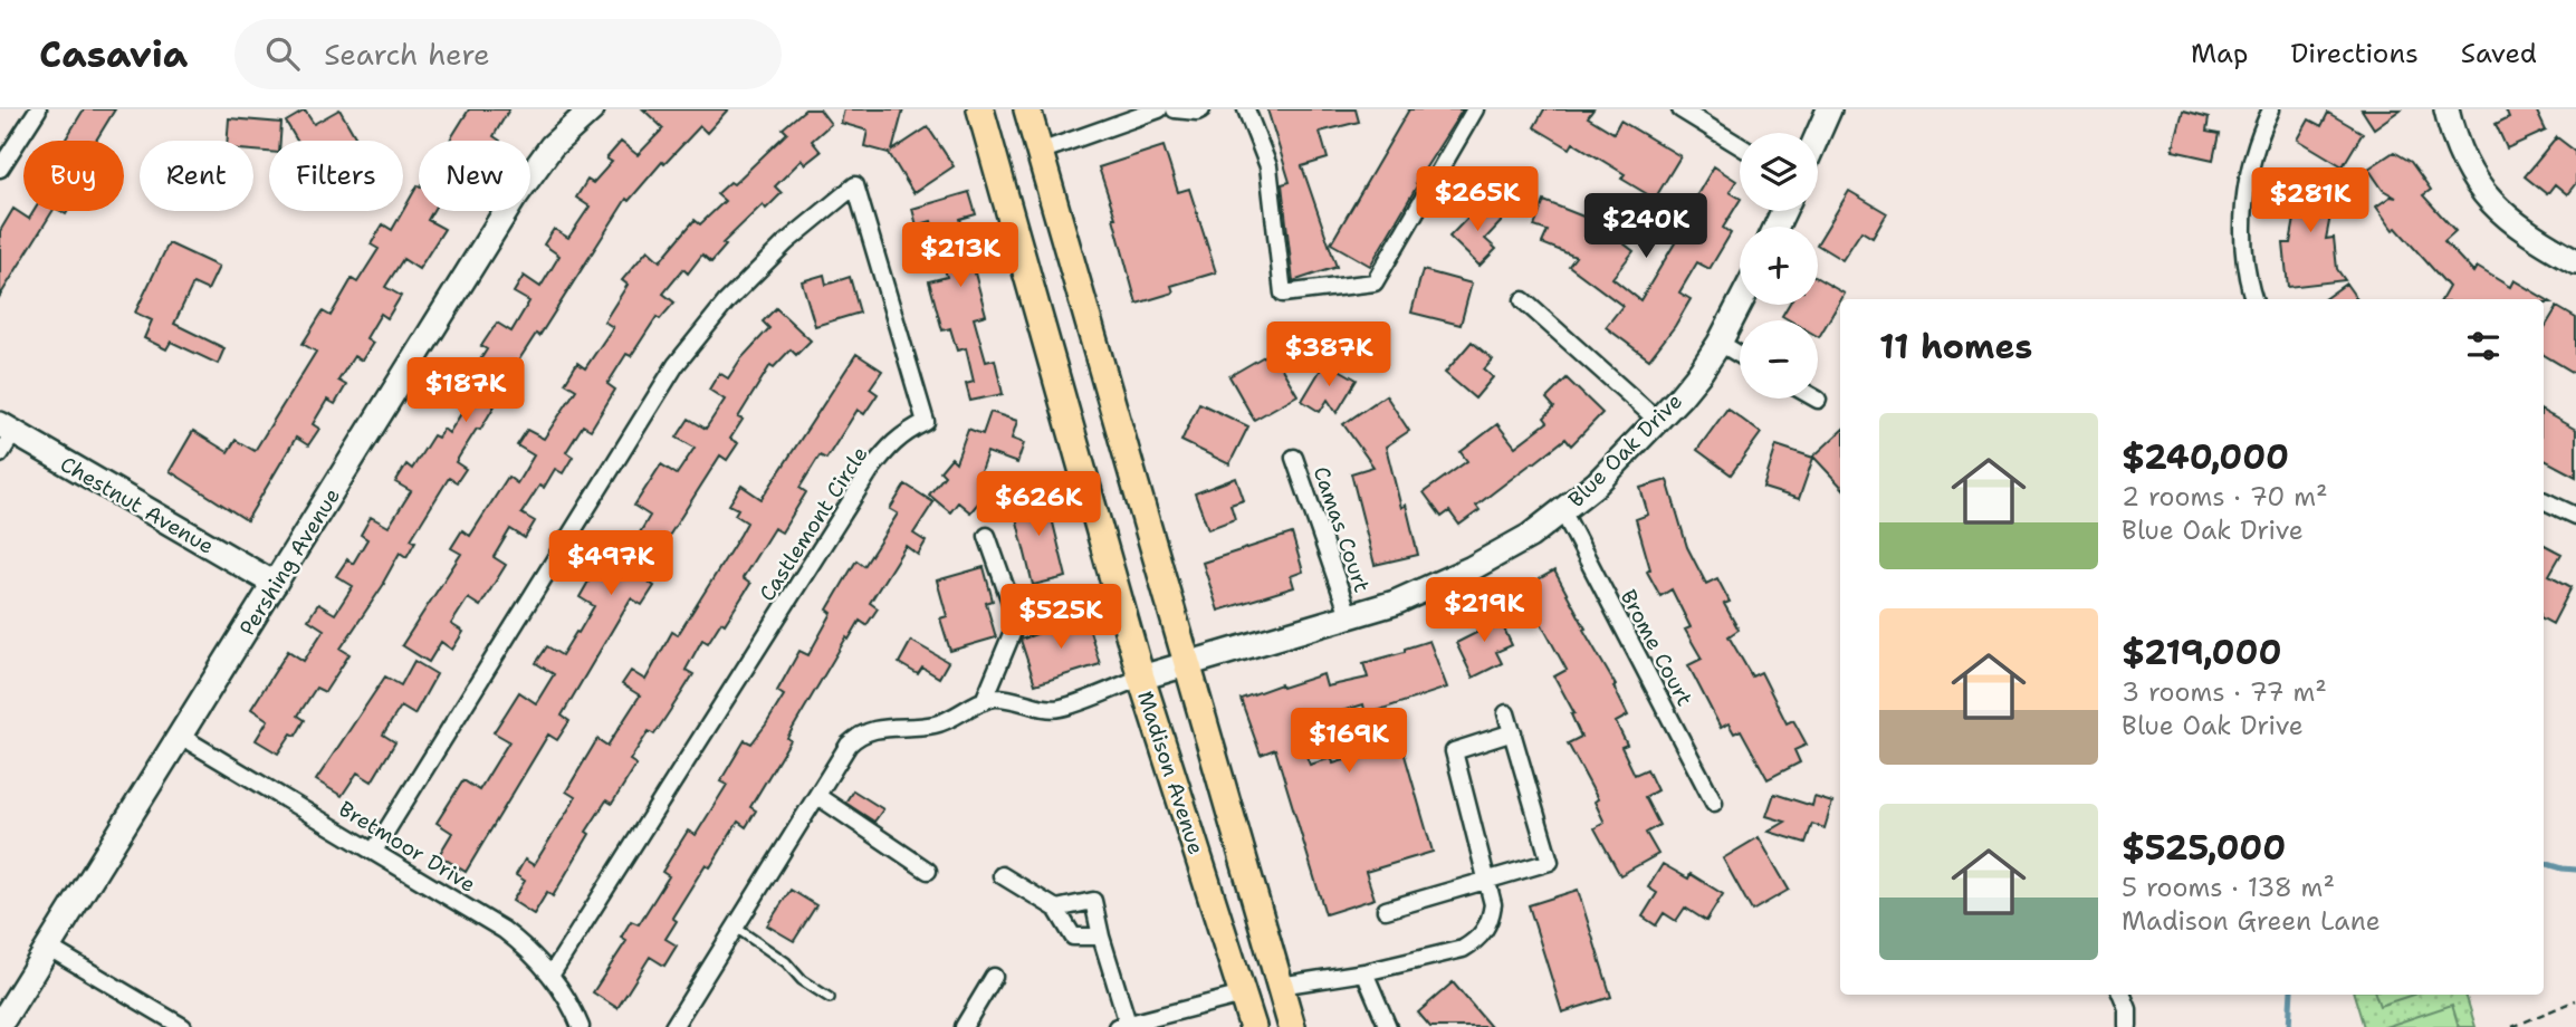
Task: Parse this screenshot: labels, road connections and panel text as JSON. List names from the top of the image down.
{
  "streets": {
    "main road": ["Madison Avenue"],
    "street": [
      "Blue Oak Drive",
      "Chestnut Avenue",
      "Castlemont Circle",
      "Camas Court",
      "Pershing Avenue",
      "Brome Court",
      "Bretmoor Drive"
    ]
  },
  "crossings": [
    ["Blue Oak Drive", "Camas Court"],
    ["Blue Oak Drive", "Brome Court"],
    ["Blue Oak Drive", "Madison Avenue"],
    ["Chestnut Avenue", "Pershing Avenue"],
    ["Castlemont Circle", "Bretmoor Drive"],
    ["Pershing Avenue", "Bretmoor Drive"]
  ],
  "page": {
    "header": "Casavia",
    "search": "Search here",
    "nav": ["Map", "Directions", "Saved"],
    "map_buttons": ["+", "−"],
    "chip": [
      "Buy",
      "Rent",
      "Filters",
      "New"
    ],
    "price": [
      "$265K",
      "$281K",
      "$240K",
      "$213K",
      "$387K",
      "$187K",
      "$626K",
      "$497K",
      "$219K",
      "$525K",
      "$169K"
    ],
    "heading": "11 homes",
    "list": [
      {
        "name": "$240,000",
        "note": "2 rooms · 70 m² · Blue Oak Drive"
      },
      {
        "name": "$219,000",
        "note": "3 rooms · 77 m² · Blue Oak Drive"
      },
      {
        "name": "$525,000",
        "note": "5 rooms · 138 m² · Madison Green Lane"
      }
    ]
  }
}
